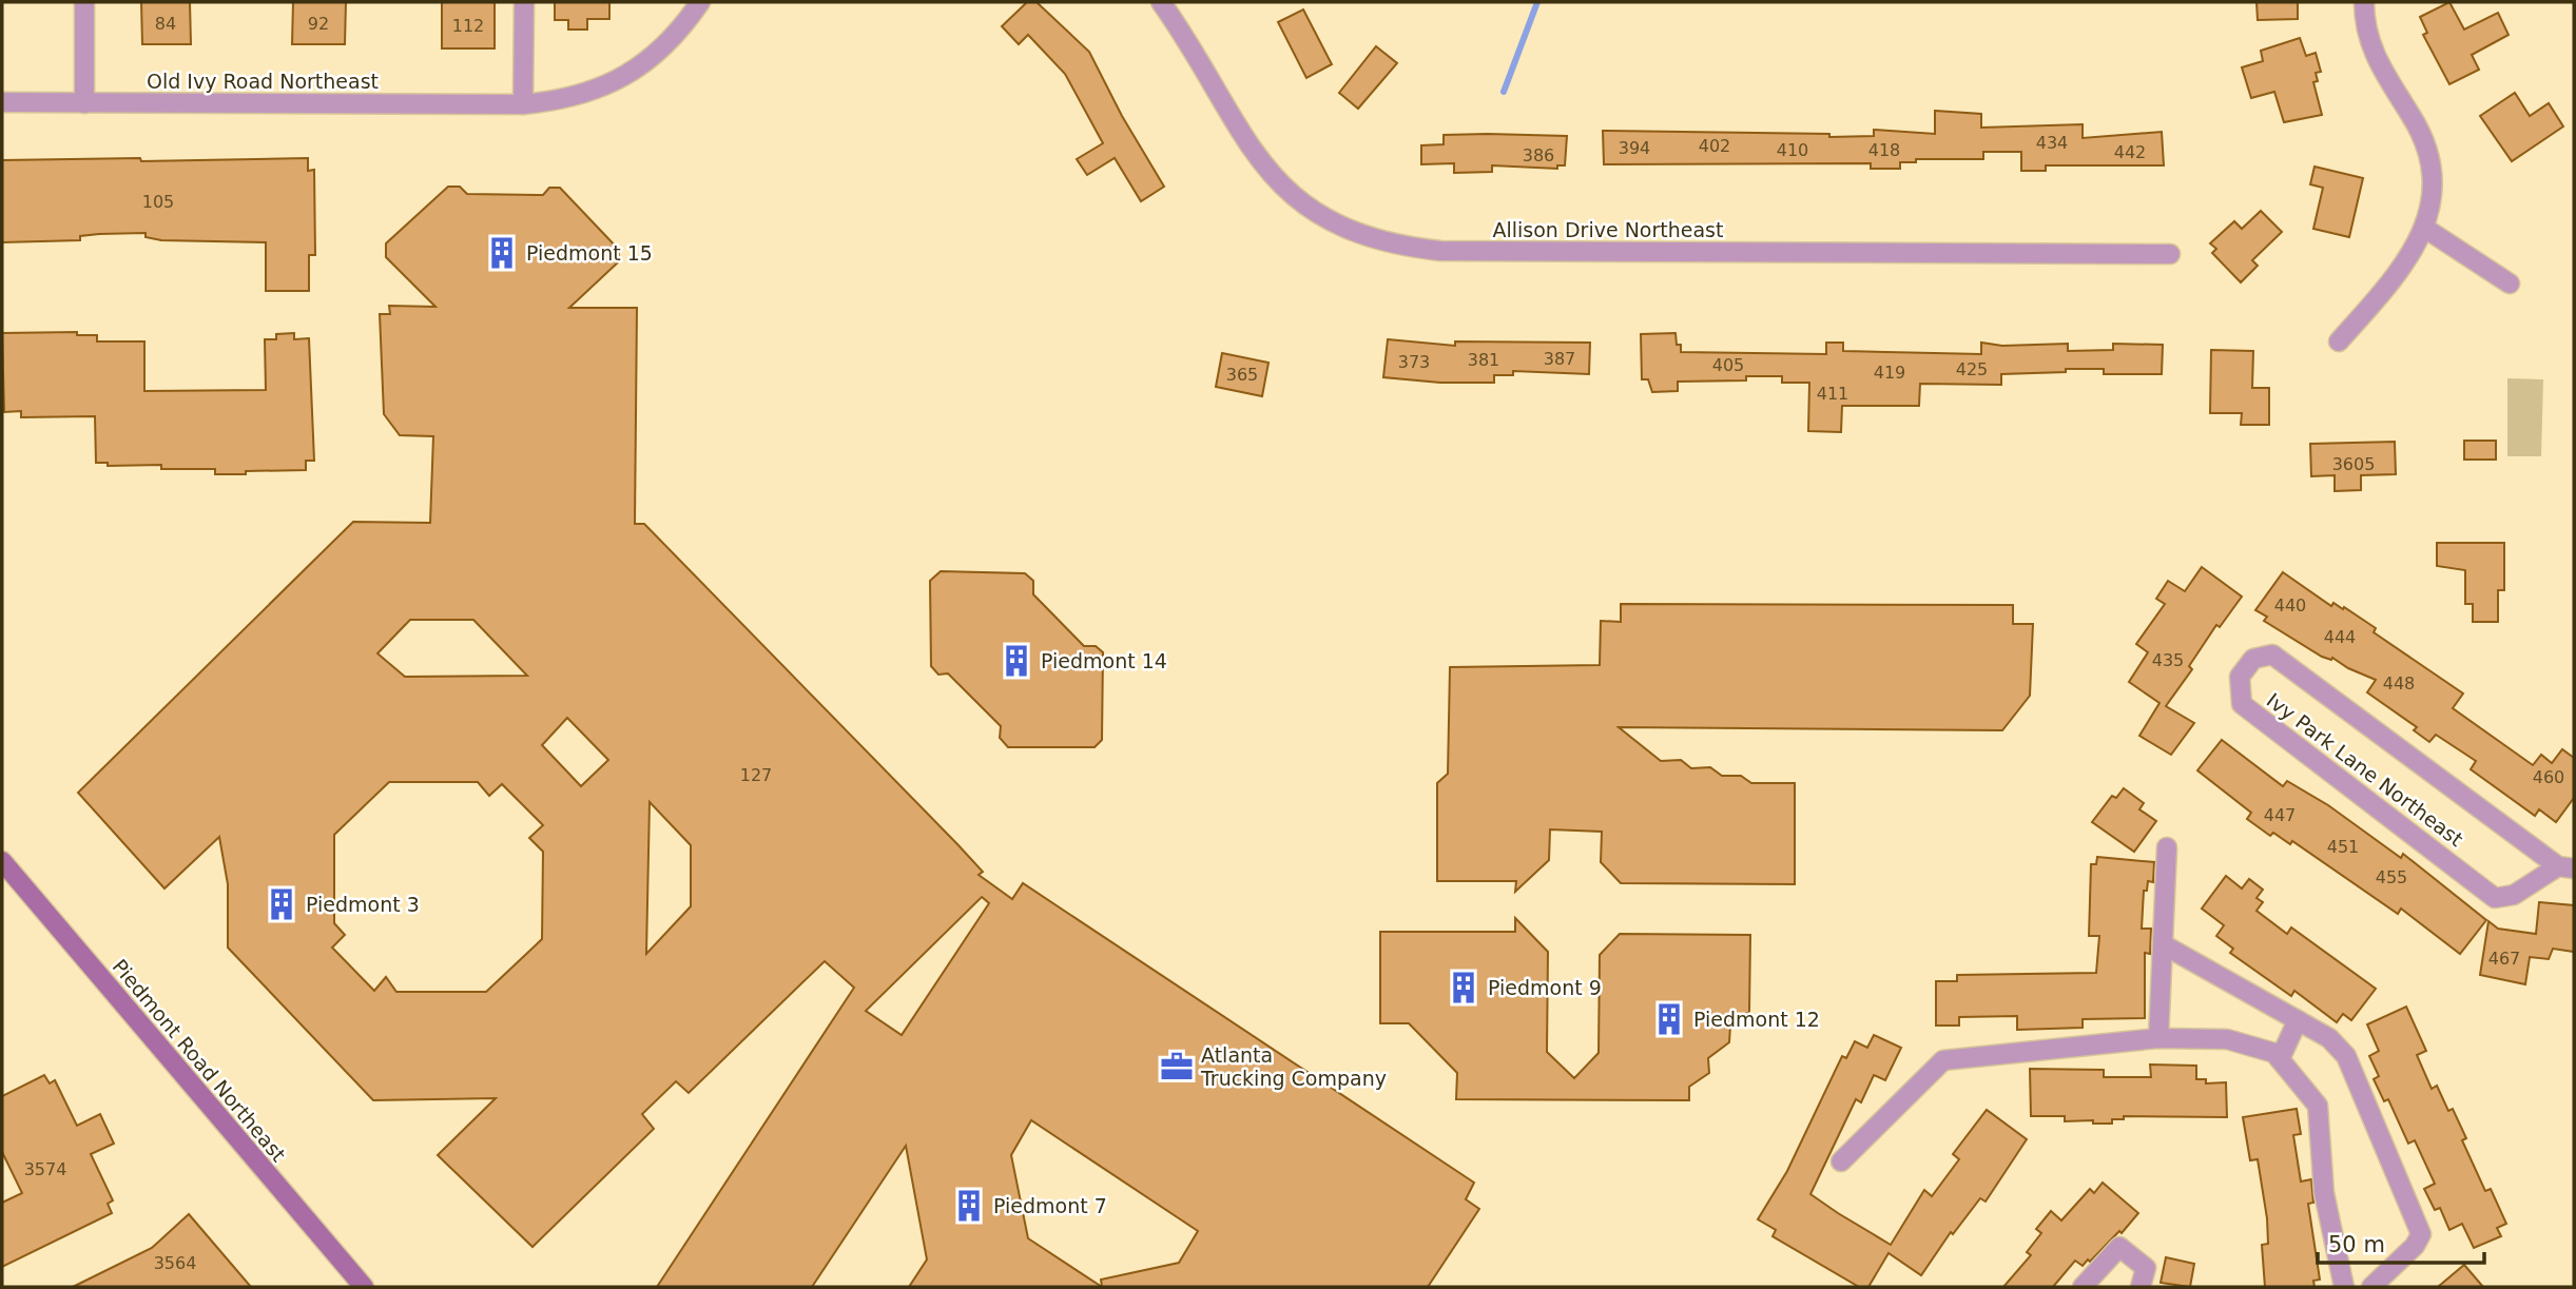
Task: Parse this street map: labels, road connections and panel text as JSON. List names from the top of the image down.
{
  "streets": {
    "main road": ["Piedmont Road Northeast"],
    "street": ["Old Ivy Road Northeast", "Allison Drive Northeast", "Ivy Park Lane Northeast"]
  },
  "places": {
    "building": [
      "Piedmont 15",
      "Piedmont 14",
      "Piedmont 3",
      "Piedmont 9",
      "Piedmont 12",
      "Piedmont 7"
    ],
    "office": ["Atlanta Trucking Company"]
  },
  "house_numbers": [
    "84",
    "92",
    "112",
    "434",
    "402",
    "394",
    "410",
    "418",
    "442",
    "386",
    "105",
    "387",
    "381",
    "373",
    "405",
    "425",
    "419",
    "365",
    "411",
    "3605",
    "440",
    "444",
    "435",
    "448",
    "127",
    "460",
    "447",
    "451",
    "455",
    "467",
    "3574",
    "3564"
  ],
  "scale_bar": "50 m"
}
